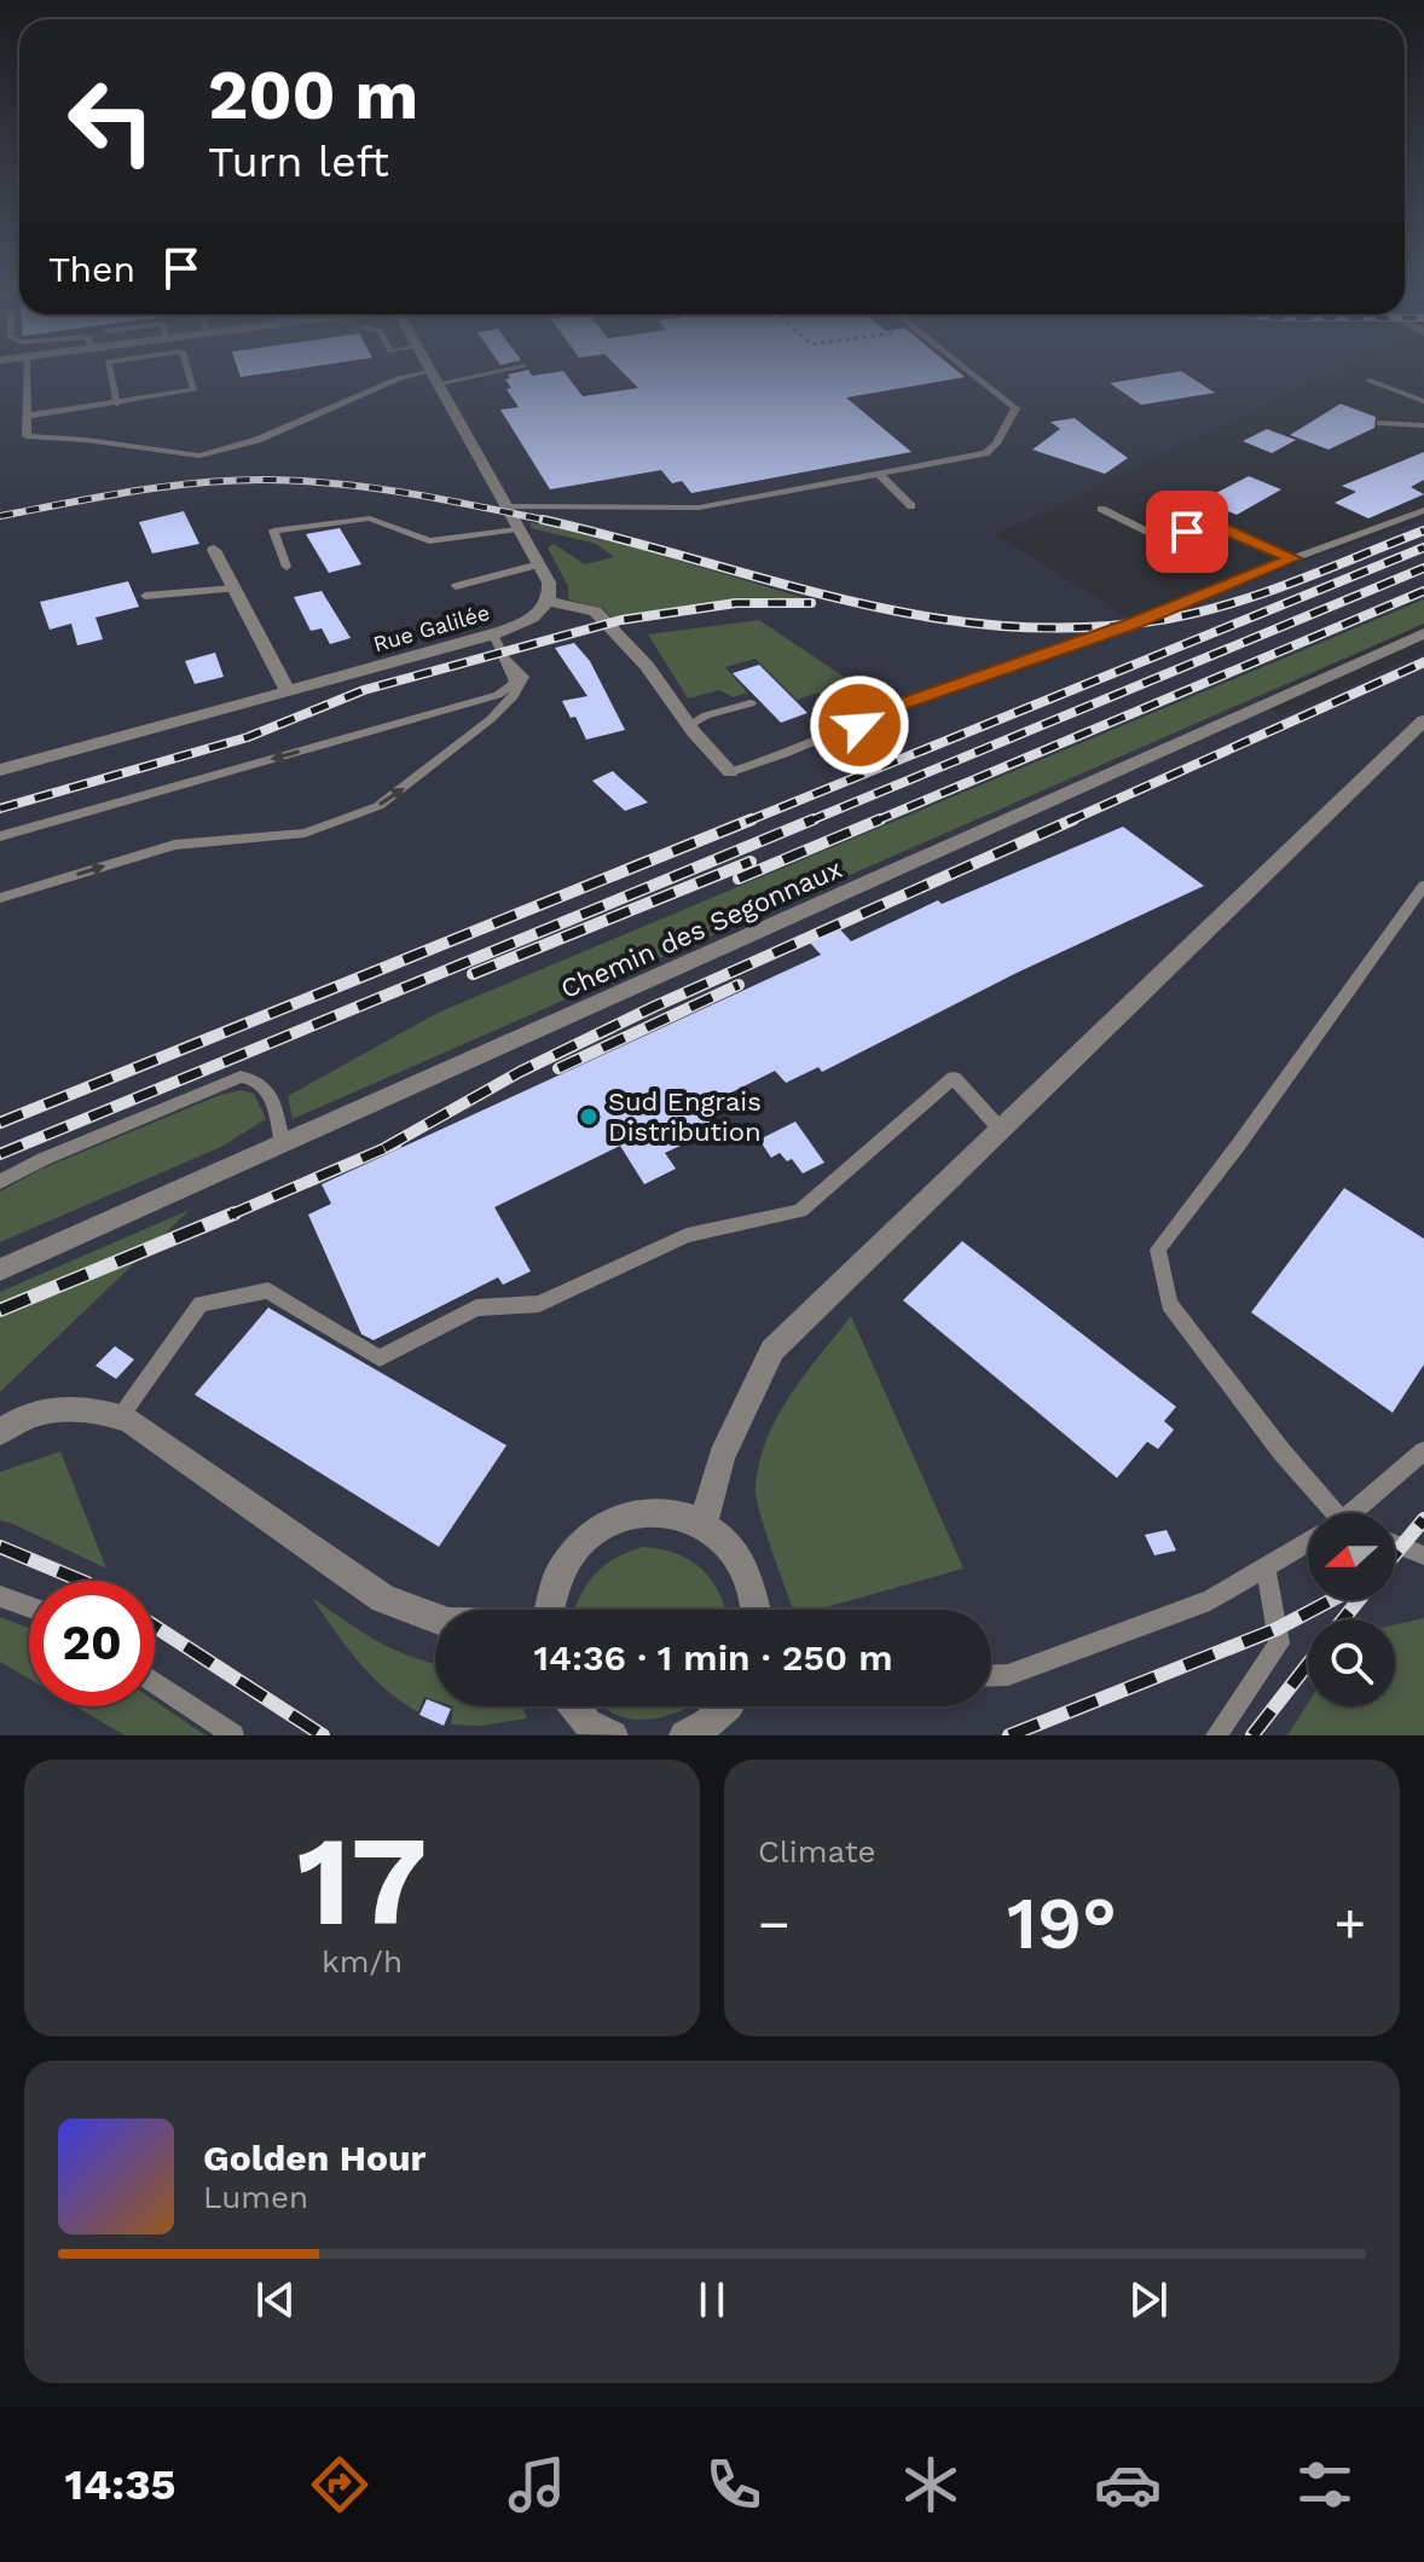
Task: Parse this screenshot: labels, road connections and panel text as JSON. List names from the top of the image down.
{
  "streets": {
    "street": ["Rue Galilée", "Chemin des Segonnaux"]
  },
  "places": ["Sud Engrais Distribution"],
  "north": "left",
  "page": {
    "turn": ["200 m", "Turn left"],
    "then": "Then",
    "limit": "20",
    "trip": "14:36 · 1 min · 250 m",
    "tile": [
      ["17", "km/h"],
      "Climate"
    ],
    "heat": ["−", "19°", "+"],
    "song": ["Golden Hour", "Lumen"],
    "tabs": "14:35"
  }
}
